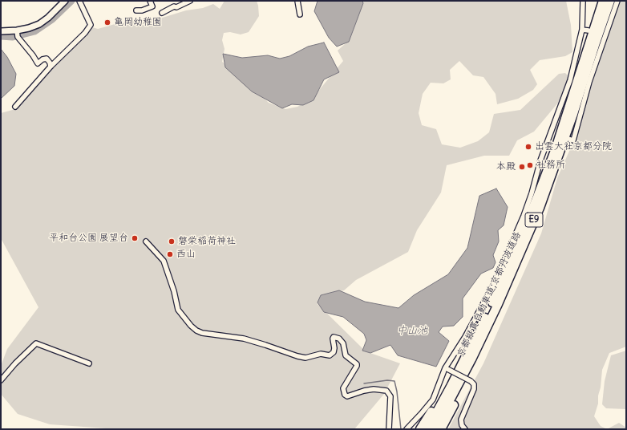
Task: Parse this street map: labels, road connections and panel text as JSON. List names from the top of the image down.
{
  "streets": {
    "highway": ["E9", "京都縦貫自動車道;京都丹波道路"]
  },
  "water": ["中山池"],
  "places": [
    "亀岡幼稚園",
    "出雲大社京都分院",
    "社務所",
    "本殿",
    "平和台公園 展望台",
    "磐栄稲荷神社",
    "西山"
  ]
}
